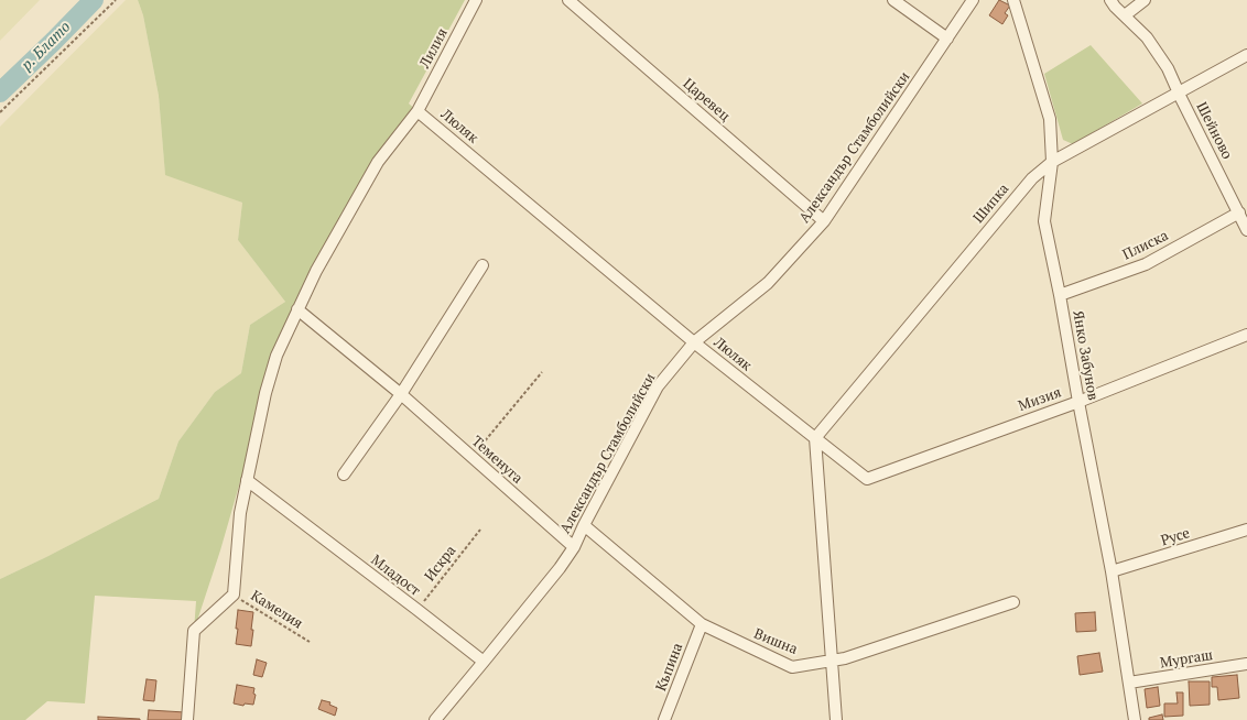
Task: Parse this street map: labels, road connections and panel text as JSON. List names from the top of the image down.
{
  "streets": {
    "street": [
      "Лилия",
      "Царевец",
      "Люляк",
      "Шейново",
      "Александър Стамболийски",
      "Шипка",
      "Плиска",
      "Янко Забунов",
      "Мизия",
      "Теменуга",
      "Русе",
      "Младост",
      "Вишна",
      "Мургаш",
      "Къпина"
    ],
    "path": ["Искра", "Камелия"]
  },
  "crossings": [
    ["Лилия", "Люляк"],
    ["Лилия", "Теменуга"],
    ["Лилия", "Младост"],
    ["Лилия", "Камелия"],
    ["Царевец", "Александър Стамболийски"],
    ["Люляк", "Александър Стамболийски"],
    ["Люляк", "Шипка"],
    ["Люляк", "Мизия"],
    ["Шейново", "Шипка"],
    ["Шейново", "Плиска"],
    ["Александър Стамболийски", "Теменуга"],
    ["Александър Стамболийски", "Младост"],
    ["Александър Стамболийски", "Вишна"],
    ["Шипка", "Янко Забунов"],
    ["Плиска", "Янко Забунов"],
    ["Янко Забунов", "Мизия"],
    ["Янко Забунов", "Русе"],
    ["Янко Забунов", "Мургаш"],
    ["Искра", "Младост"],
    ["Вишна", "Къпина"]
  ],
  "water": ["р. Блато"]
}
